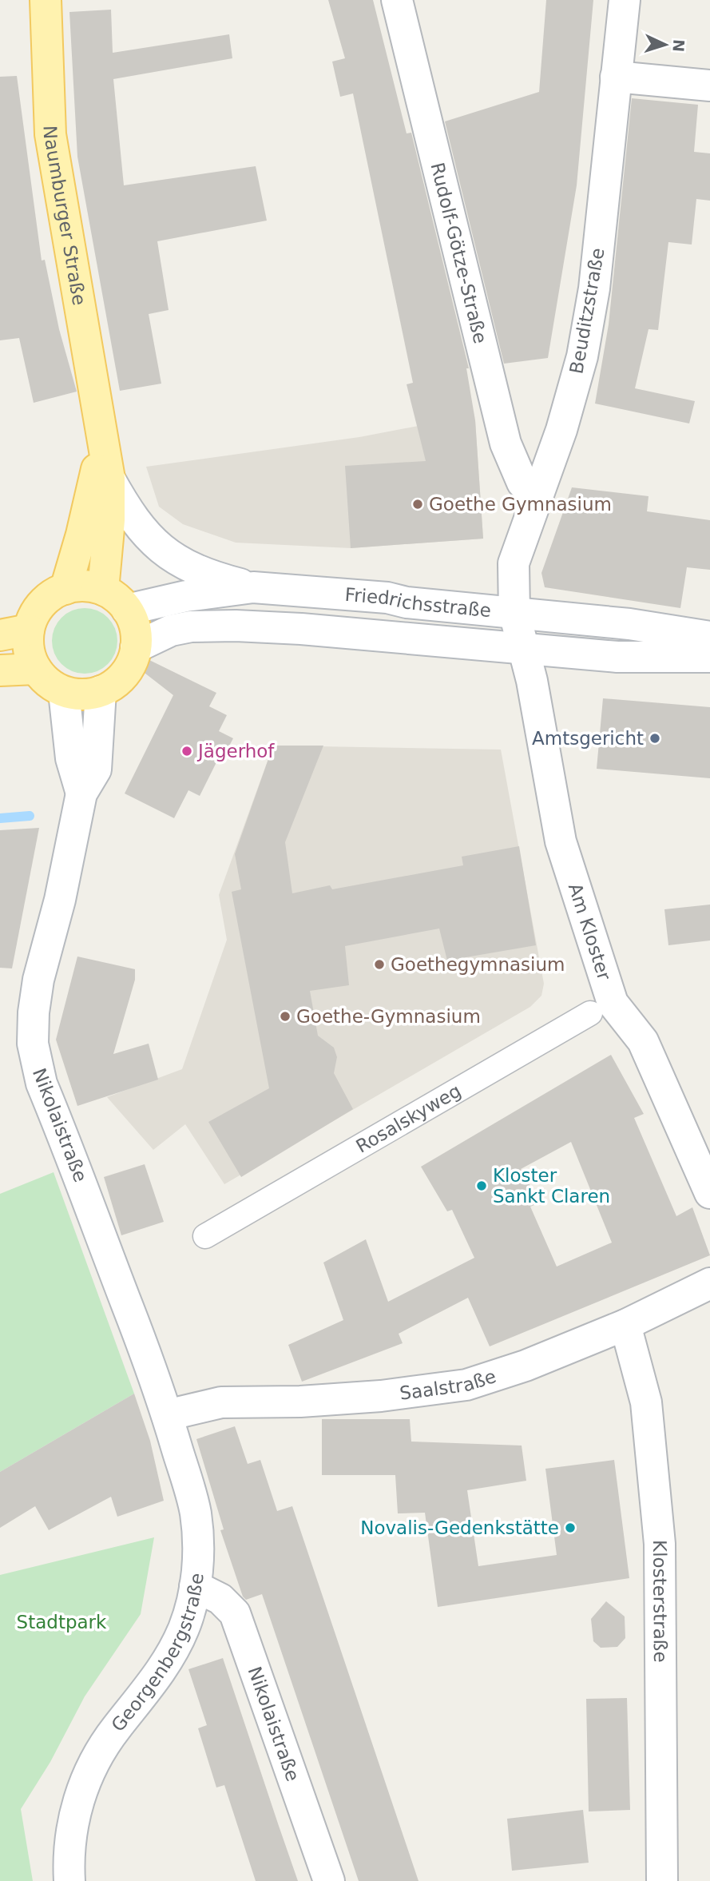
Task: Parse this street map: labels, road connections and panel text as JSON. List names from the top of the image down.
{
  "streets": {
    "main road": ["Naumburger Straße"],
    "street": [
      "Rudolf-Götze-Straße",
      "Beuditzstraße",
      "Friedrichsstraße",
      "Am Kloster",
      "Rosalskyweg",
      "Nikolaistraße",
      "Saalstraße",
      "Klosterstraße",
      "Georgenbergstraße"
    ]
  },
  "crossings": [
    ["Naumburger Straße", "Friedrichsstraße"],
    ["Naumburger Straße", "Nikolaistraße"],
    ["Rudolf-Götze-Straße", "Beuditzstraße"],
    ["Beuditzstraße", "Friedrichsstraße"],
    ["Beuditzstraße", "Am Kloster"],
    ["Friedrichsstraße", "Am Kloster"],
    ["Friedrichsstraße", "Nikolaistraße"],
    ["Am Kloster", "Rosalskyweg"],
    ["Nikolaistraße", "Saalstraße"],
    ["Nikolaistraße", "Georgenbergstraße"],
    ["Saalstraße", "Klosterstraße"],
    ["Saalstraße", "Georgenbergstraße"]
  ],
  "parks": ["Stadtpark"],
  "places": [
    "Goethe Gymnasium",
    "Amtsgericht",
    "Jägerhof",
    "Goethegymnasium",
    "Goethe-Gymnasium",
    "Kloster Sankt Claren",
    "Novalis-Gedenkstätte"
  ],
  "north": "right"
}
